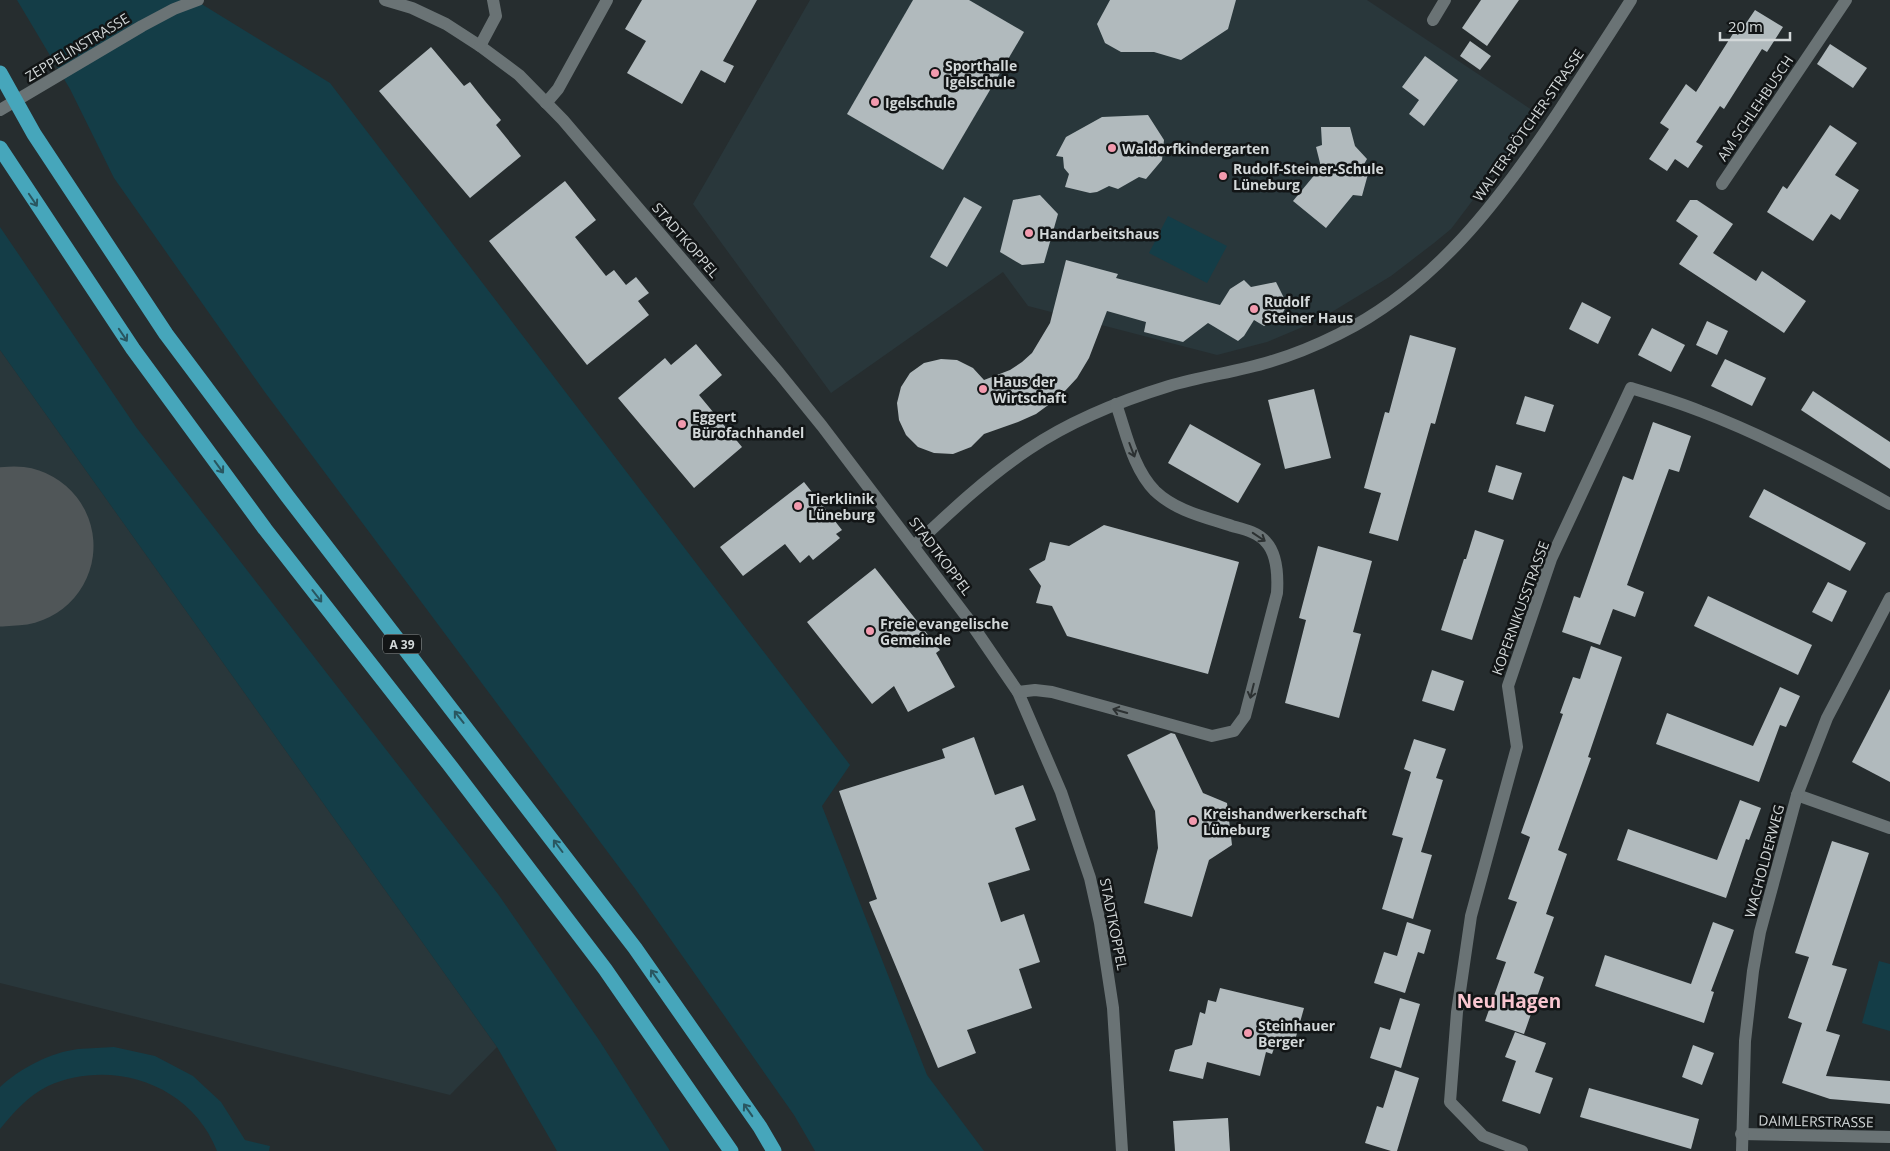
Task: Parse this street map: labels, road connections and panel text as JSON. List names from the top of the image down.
{
  "streets": {
    "highway": ["A 39"],
    "street": [
      "ZEPPELINSTRASSE",
      "AM SCHLEHBUSCH",
      "WALTER-BÖTCHER-STRASSE",
      "STADTKOPPEL",
      "KOPERNIKUSSTRASSE",
      "WACHOLDERWEG",
      "DAIMLERSTRASSE"
    ]
  },
  "crossings": [
    ["WALTER-BÖTCHER-STRASSE", "STADTKOPPEL"],
    ["WACHOLDERWEG", "DAIMLERSTRASSE"]
  ],
  "districts": ["Neu Hagen"],
  "places": [
    "Sporthalle Igelschule",
    "Igelschule",
    "Waldorfkindergarten",
    "Rudolf-Steiner-Schule Lüneburg",
    "Handarbeitshaus",
    "Rudolf Steiner Haus",
    "Haus der Wirtschaft",
    "Eggert Bürofachhandel",
    "Tierklinik Lüneburg",
    "Freie evangelische Gemeinde",
    "Kreishandwerkerschaft Lüneburg",
    "Steinhauer Berger"
  ],
  "scale_bar": "20 m"
}
